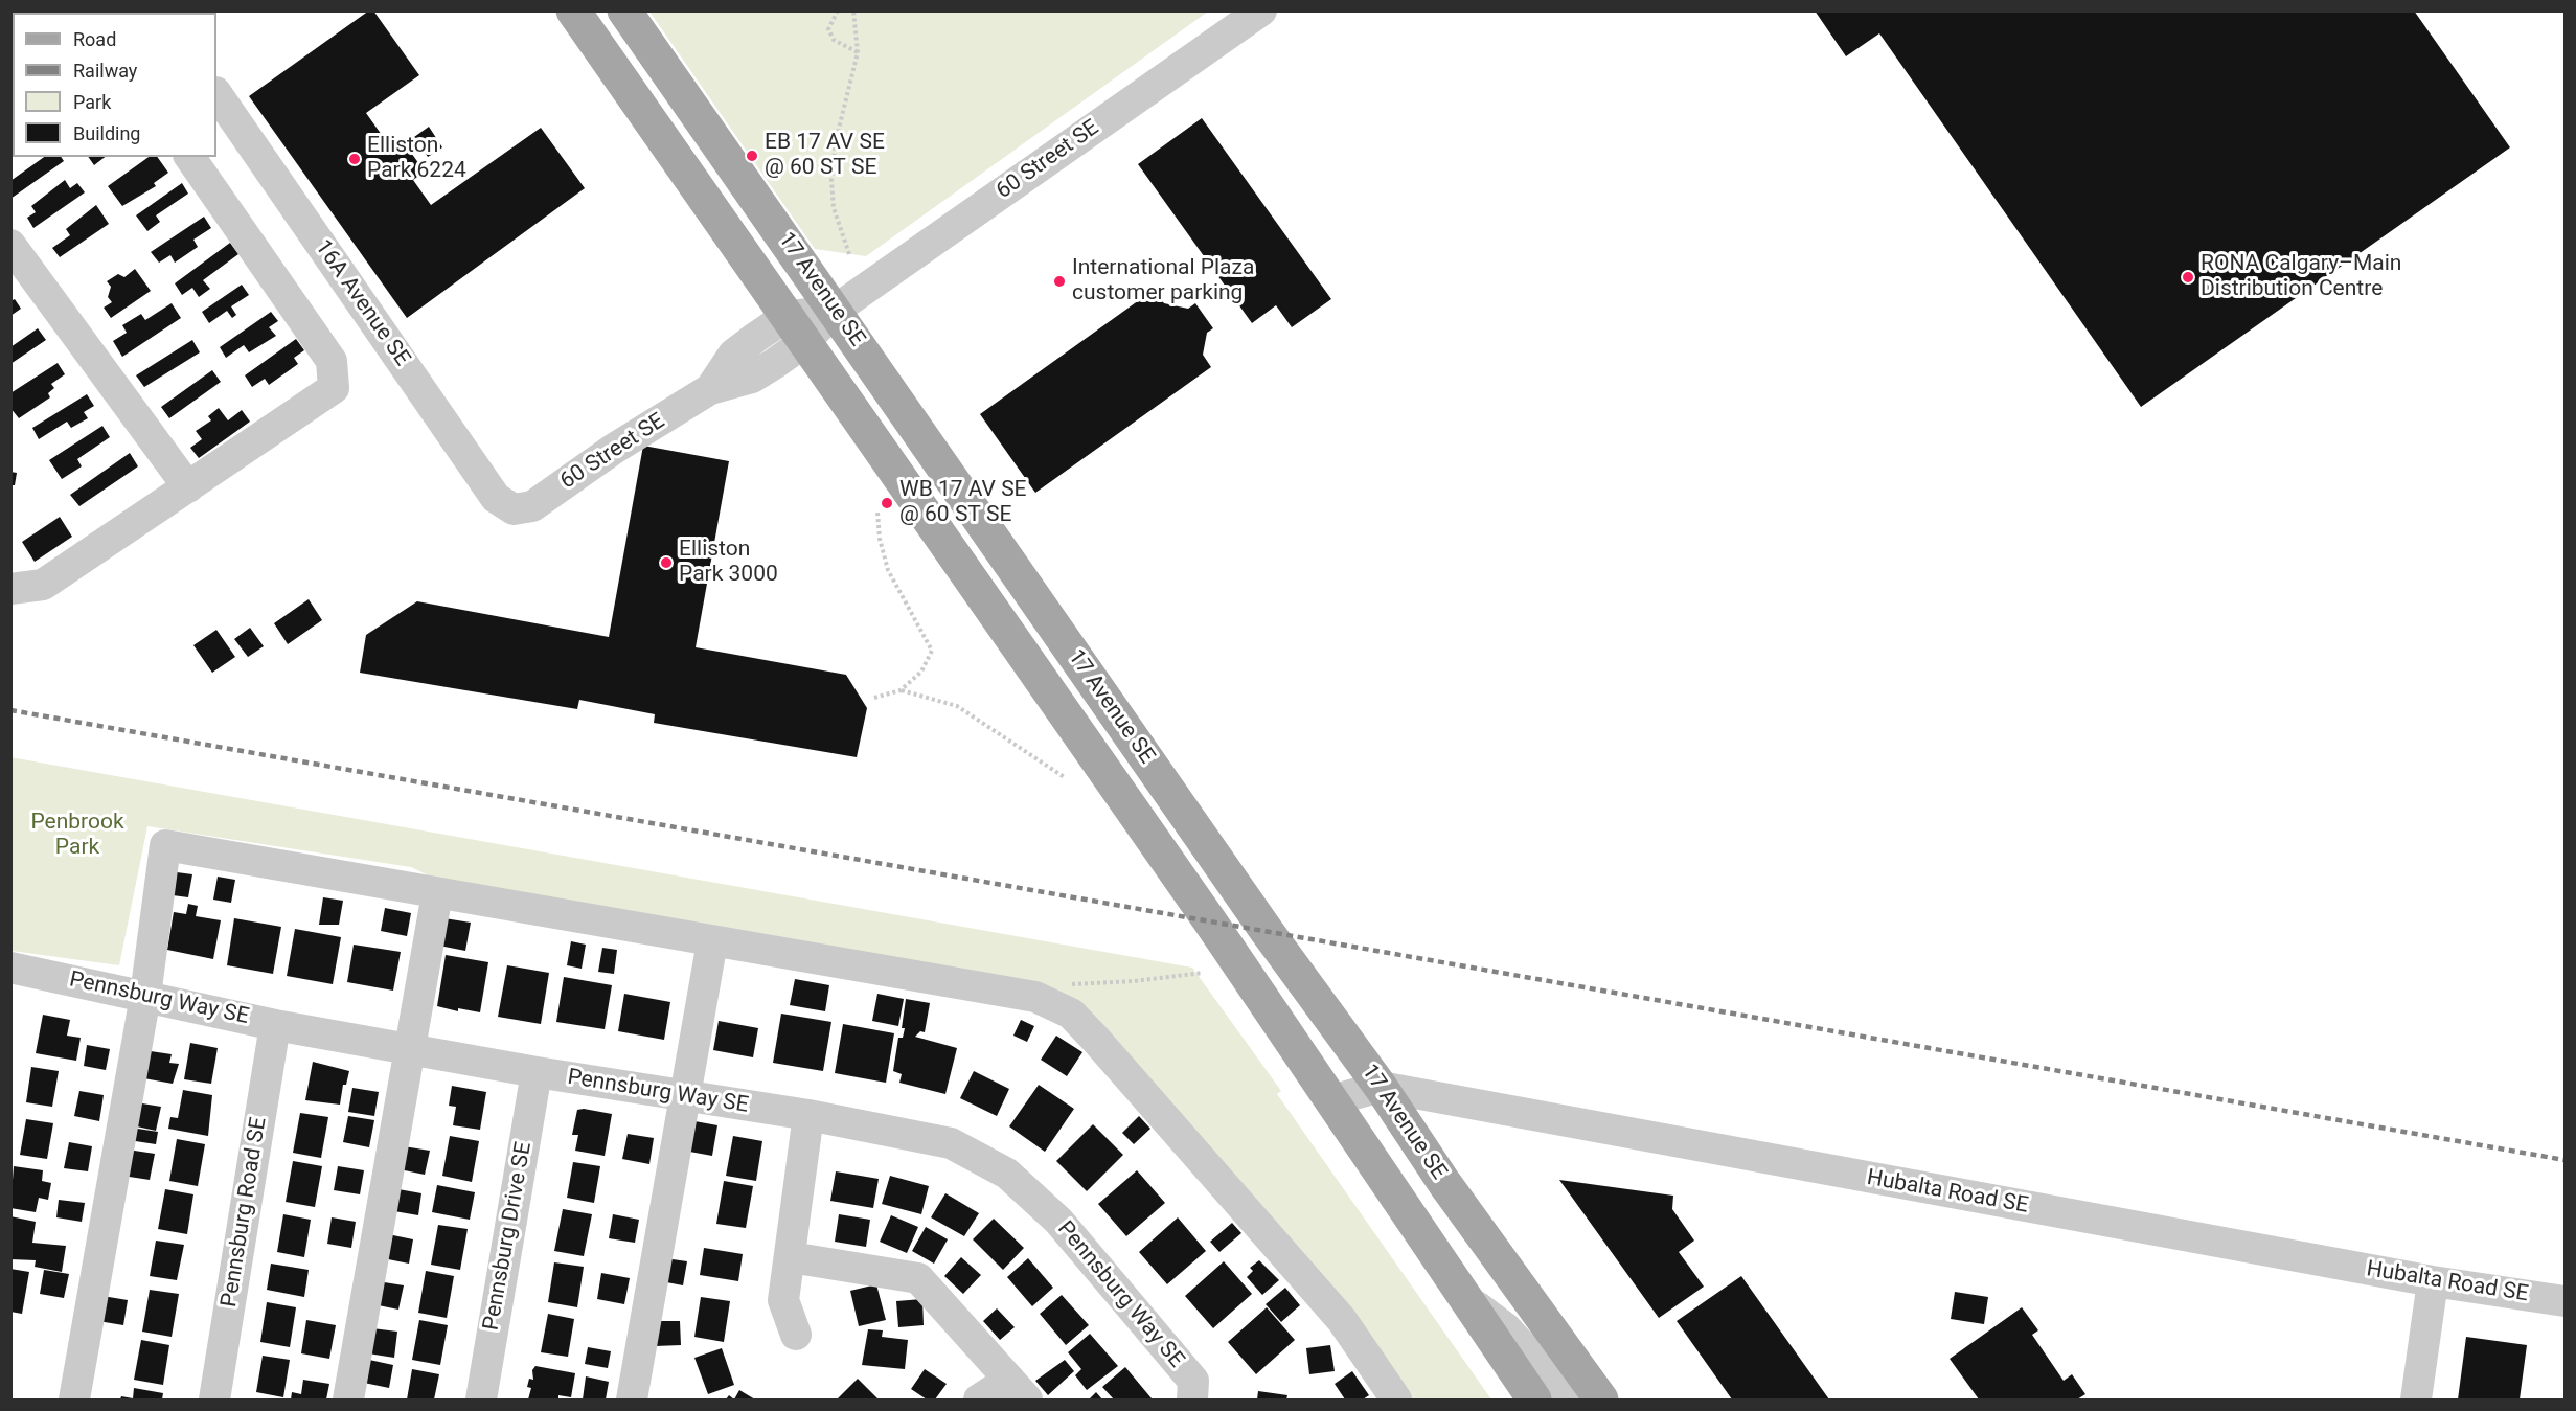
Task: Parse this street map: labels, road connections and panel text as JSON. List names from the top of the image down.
{
  "streets": {
    "main road": ["17 Avenue SE"],
    "street": [
      "60 Street SE",
      "16A Avenue SE",
      "Pennsburg Way SE",
      "Hubalta Road SE",
      "Pennsburg Road SE",
      "Pennsburg Drive SE"
    ]
  },
  "crossings": [
    ["60 Street SE", "17 Avenue SE"],
    ["60 Street SE", "16A Avenue SE"],
    ["17 Avenue SE", "Hubalta Road SE"],
    ["Pennsburg Way SE", "Pennsburg Road SE"],
    ["Pennsburg Way SE", "Pennsburg Drive SE"]
  ],
  "parks": ["Penbrook Park"],
  "places": [
    "EB 17 AV SE @ 60 ST SE",
    "Elliston Park 6224",
    "RONA Calgary–Main Distribution Centre",
    "International Plaza customer parking",
    "WB 17 AV SE @ 60 ST SE",
    "Elliston Park 3000"
  ],
  "legend": [
    "Road",
    "Railway",
    "Park",
    "Building"
  ]
}
